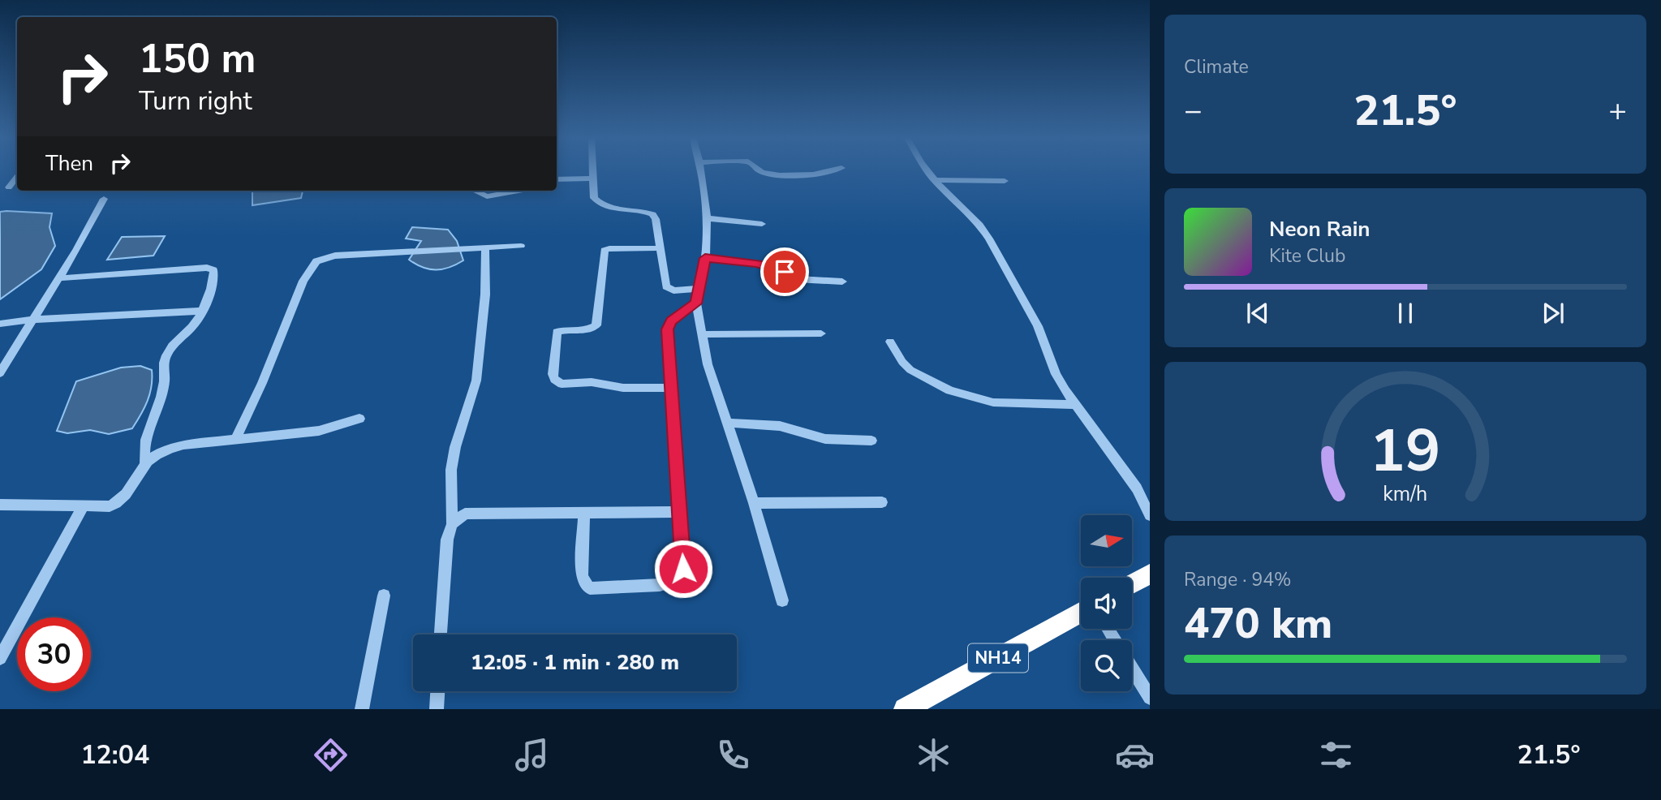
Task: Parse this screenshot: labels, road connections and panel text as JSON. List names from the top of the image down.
{
  "streets": {
    "highway": ["NH14"]
  },
  "north": "right",
  "page": {
    "tile": [
      "Climate",
      ["Range · 94%", "470 km"]
    ],
    "turn": ["150 m", "Turn right"],
    "heat": ["−", "21.5°", "+"],
    "then": "Then",
    "song": ["Neon Rain", "Kite Club"],
    "limit": "30",
    "trip": "12:05 · 1 min · 280 m",
    "tabs": ["12:04", "21.5°"],
    "gauge": ["19", "km/h"]
  }
}
